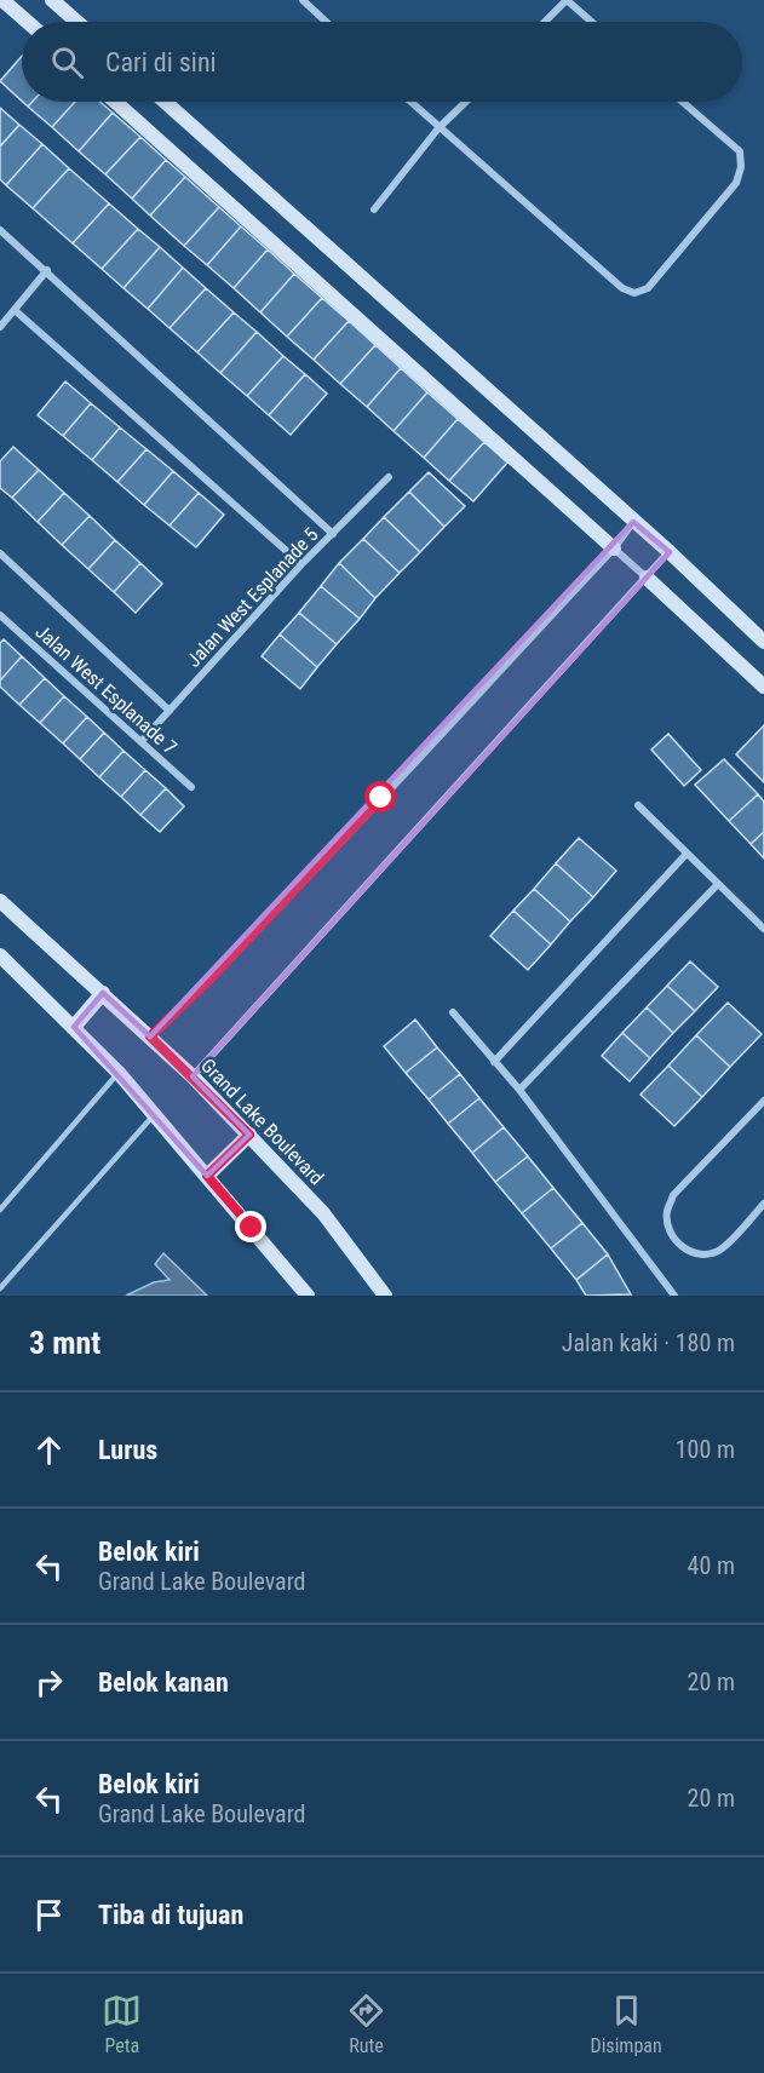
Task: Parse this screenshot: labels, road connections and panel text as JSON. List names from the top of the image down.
{
  "streets": {
    "street": ["Jalan West Esplanade 5", "Jalan West Esplanade 7", "Grand Lake Boulevard"]
  },
  "crossings": [
    ["Jalan West Esplanade 5", "Jalan West Esplanade 7"]
  ],
  "page": {
    "search": "Cari di sini",
    "heading": ["3 mnt", "Jalan kaki · 180 m"],
    "list": [
      ["Lurus", "100 m"],
      ["Belok kiri", "Grand Lake Boulevard", "40 m"],
      ["Belok kanan", "20 m"],
      ["Belok kiri", "Grand Lake Boulevard", "20 m"],
      "Tiba di tujuan"
    ],
    "nav": ["Peta", "Rute", "Disimpan"]
  }
}
